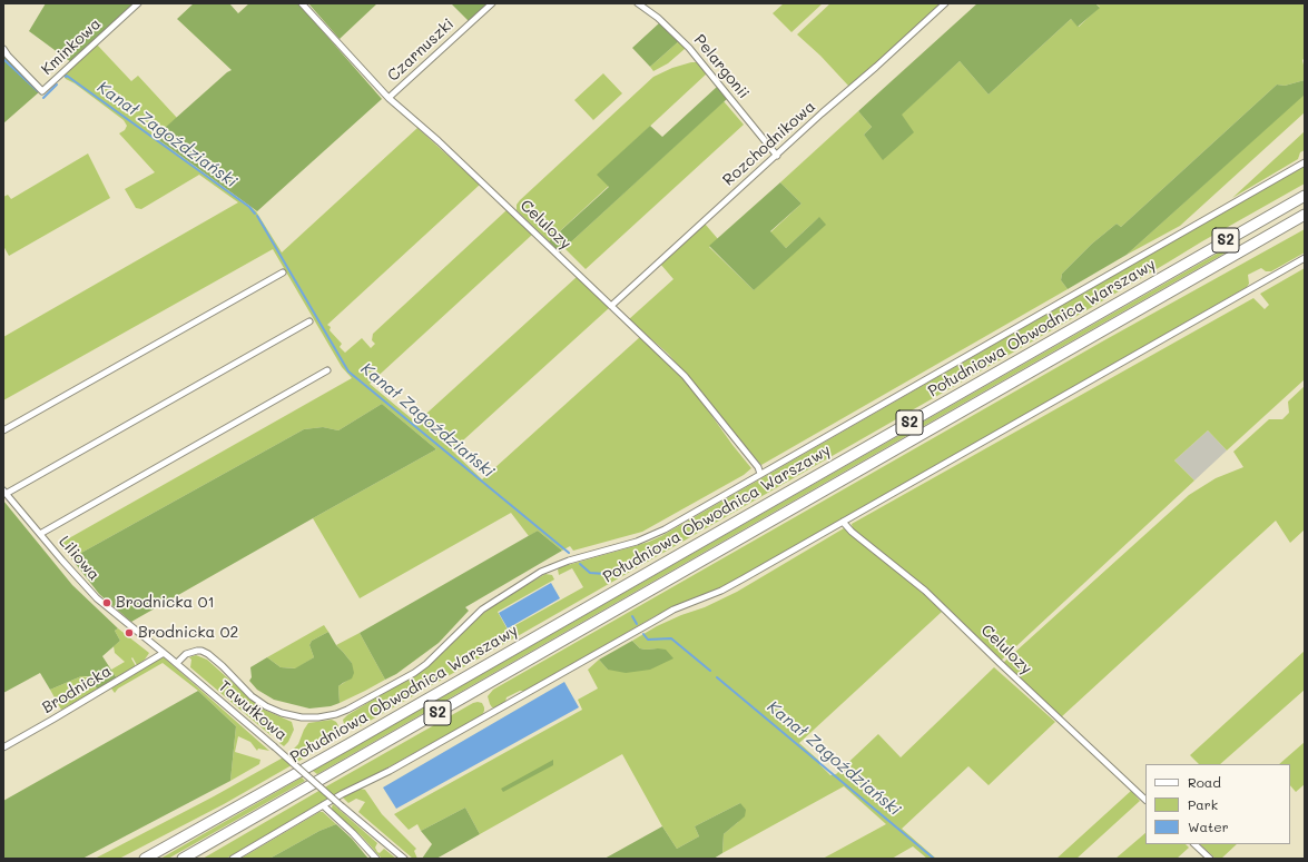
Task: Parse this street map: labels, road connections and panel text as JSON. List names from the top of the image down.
{
  "streets": {
    "highway": ["S2", "Południowa Obwodnica Warszawy"],
    "street": [
      "Kminkowa",
      "Czarnuszki",
      "Pelargonii",
      "Rozchodnikowa",
      "Celulozy",
      "Liliowa",
      "Brodnicka",
      "Tawułkowa"
    ]
  },
  "crossings": [
    ["Czarnuszki", "Celulozy"],
    ["Pelargonii", "Rozchodnikowa"],
    ["Rozchodnikowa", "Celulozy"],
    ["Liliowa", "Brodnicka"],
    ["Liliowa", "Tawułkowa"],
    ["Brodnicka", "Tawułkowa"]
  ],
  "water": ["Kanał Zagoździański"],
  "places": ["Brodnicka 01", "Brodnicka 02"],
  "legend": ["Road", "Park", "Water"]
}
